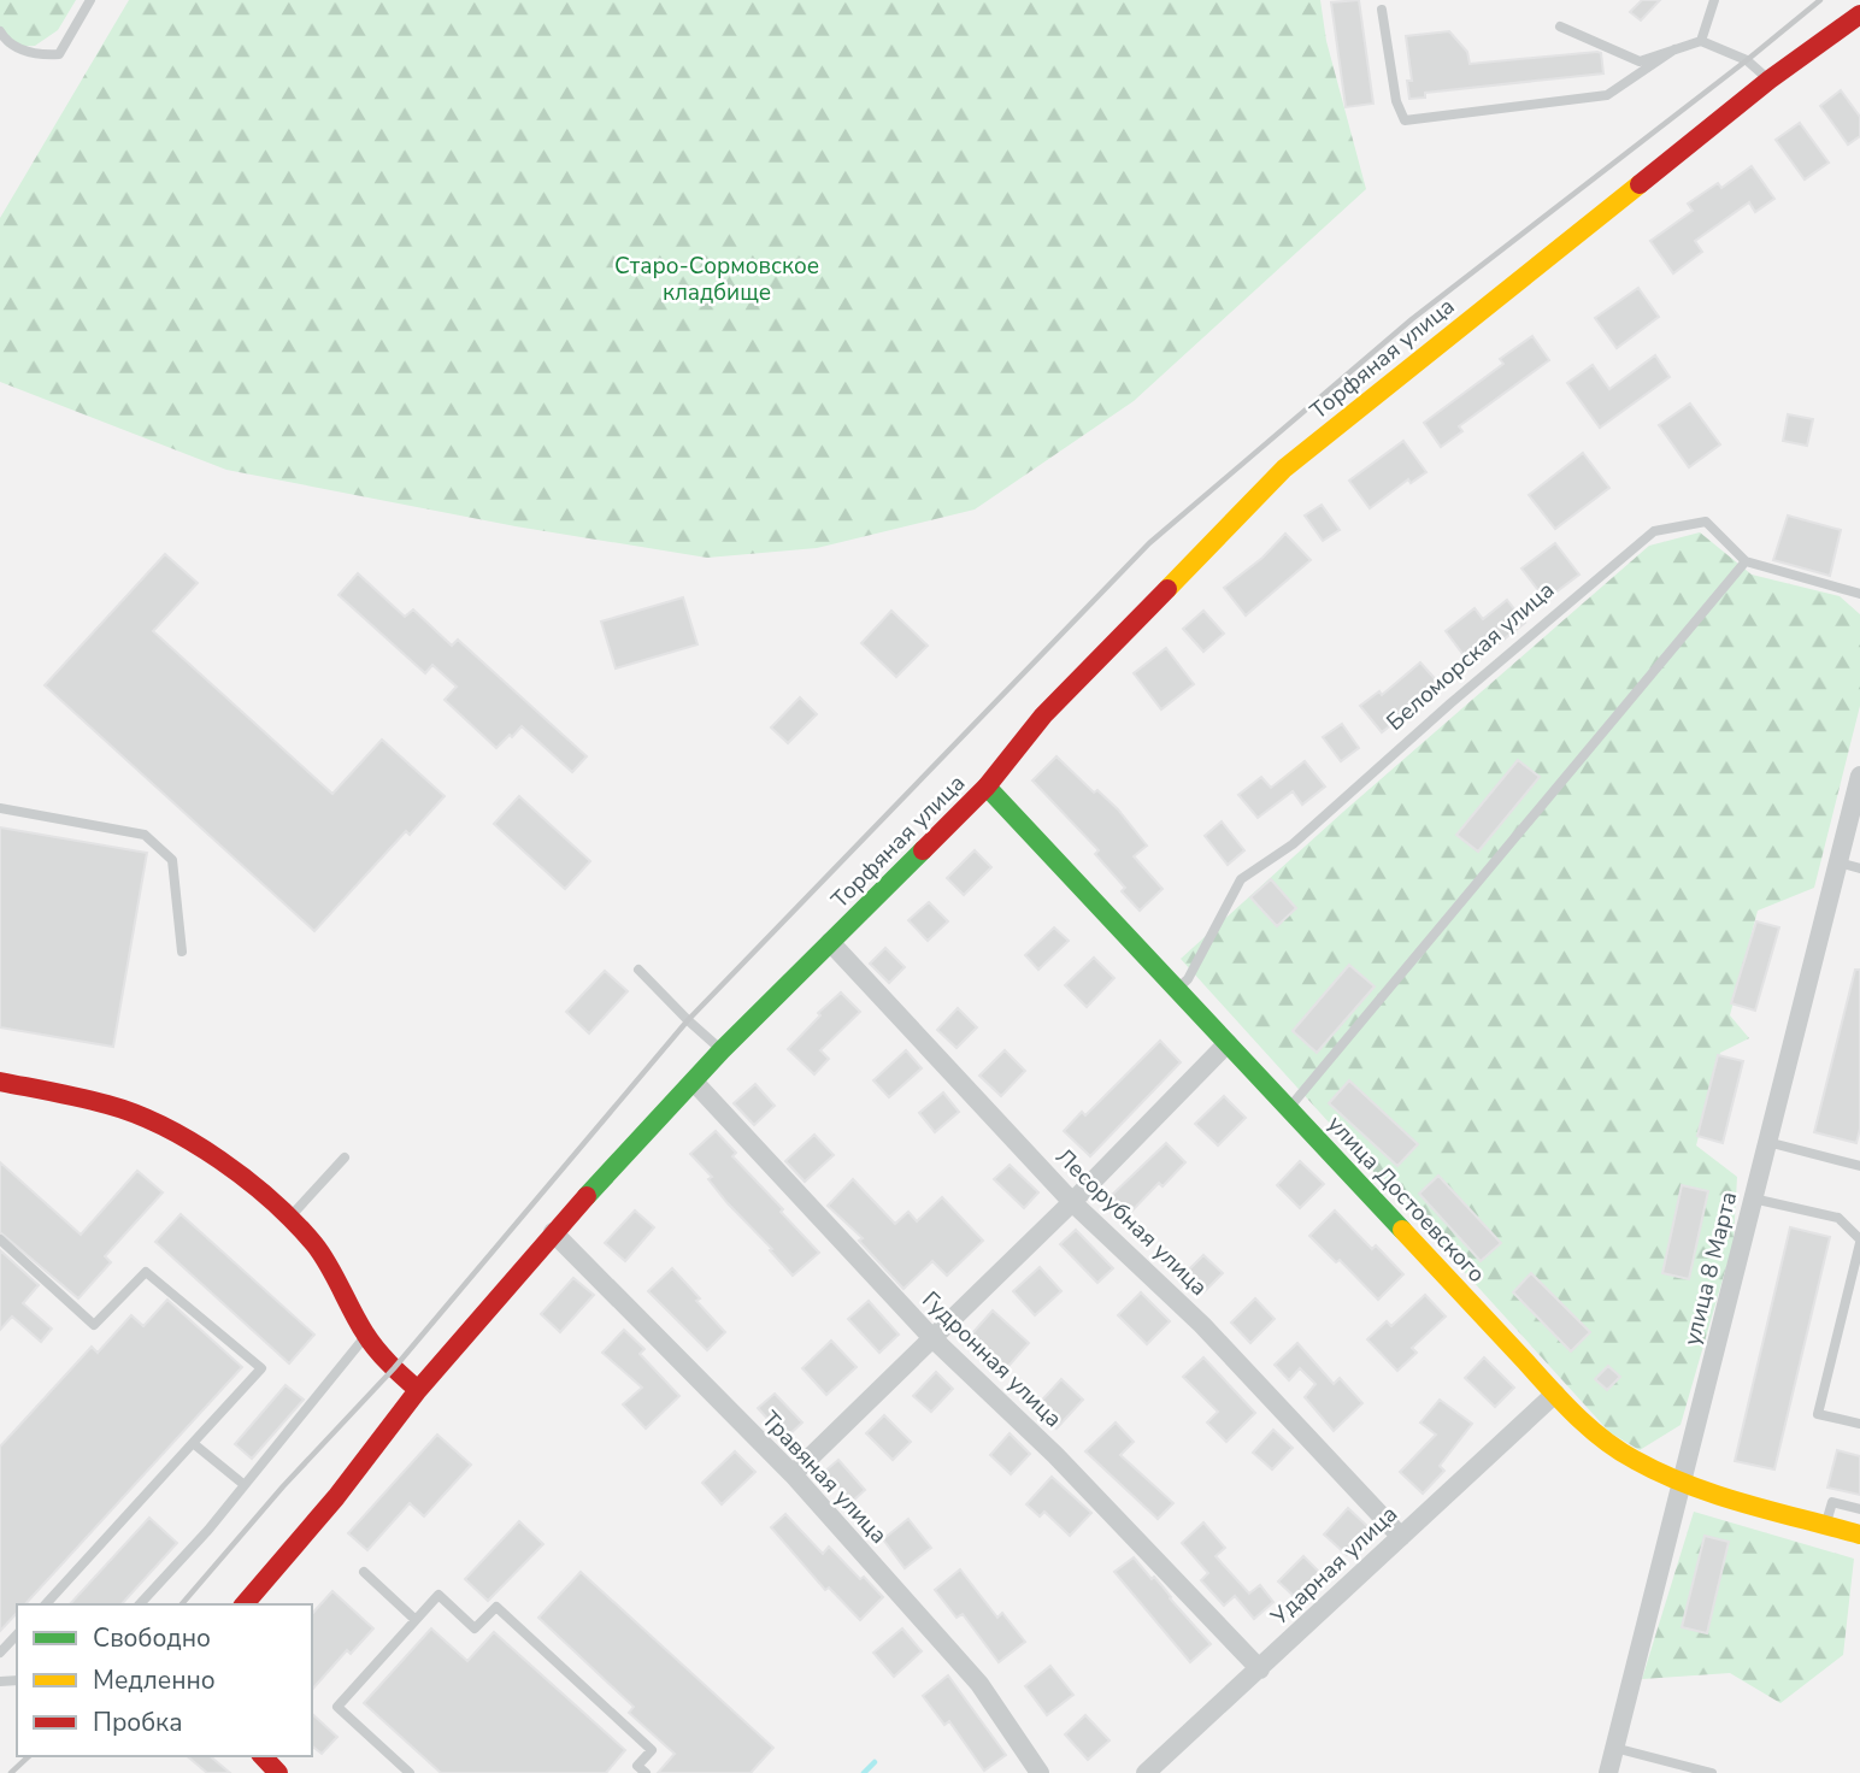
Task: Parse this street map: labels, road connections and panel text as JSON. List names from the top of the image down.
{
  "streets": {
    "street": [
      "Торфяная улица",
      "улица Достоевского",
      "Лесорубная улица",
      "улица 8 Марта",
      "Гудронная улица",
      "Травяная улица",
      "Ударная улица"
    ],
    "lane": ["Беломорская улица"]
  },
  "crossings": [
    ["Торфяная улица", "улица Достоевского"],
    ["Торфяная улица", "Лесорубная улица"],
    ["Торфяная улица", "Гудронная улица"],
    ["Торфяная улица", "Травяная улица"],
    ["Беломорская улица", "улица Достоевского"],
    ["улица Достоевского", "улица 8 Марта"],
    ["улица Достоевского", "Ударная улица"],
    ["Лесорубная улица", "Ударная улица"],
    ["Гудронная улица", "Ударная улица"]
  ],
  "parks": ["Старо-Сормовское кладбище"],
  "legend": ["Свободно", "Медленно", "Пробка"]
}
